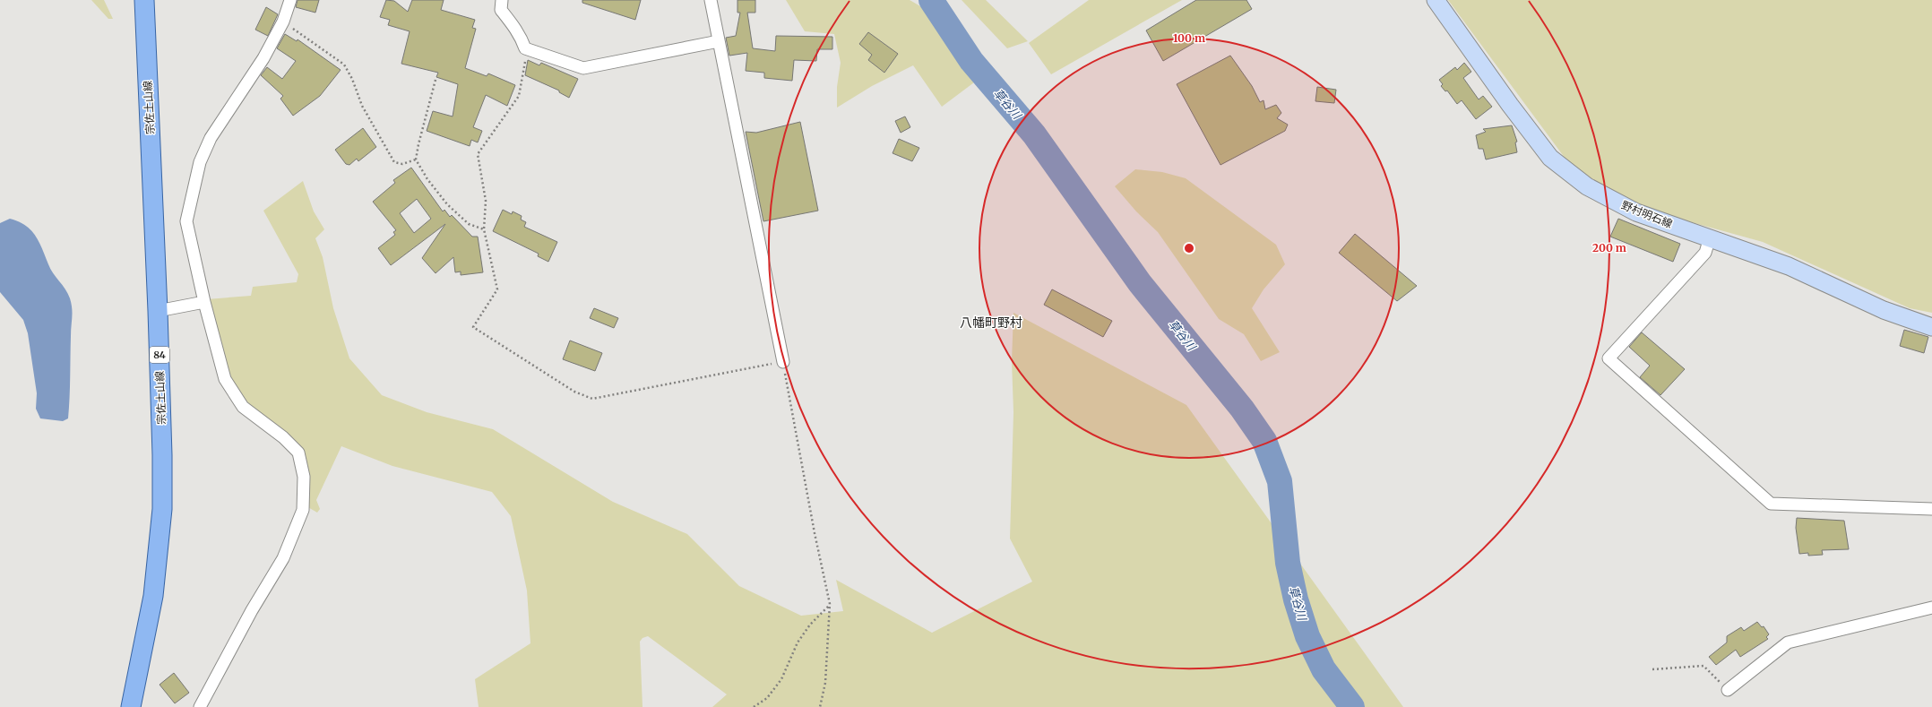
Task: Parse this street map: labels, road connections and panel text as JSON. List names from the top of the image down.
{
  "streets": {
    "main road": ["宗佐土山線", "野村明石線", "84"]
  },
  "districts": ["八幡町野村"],
  "water": ["草谷川"],
  "rings": ["100 m", "200 m"]
}
